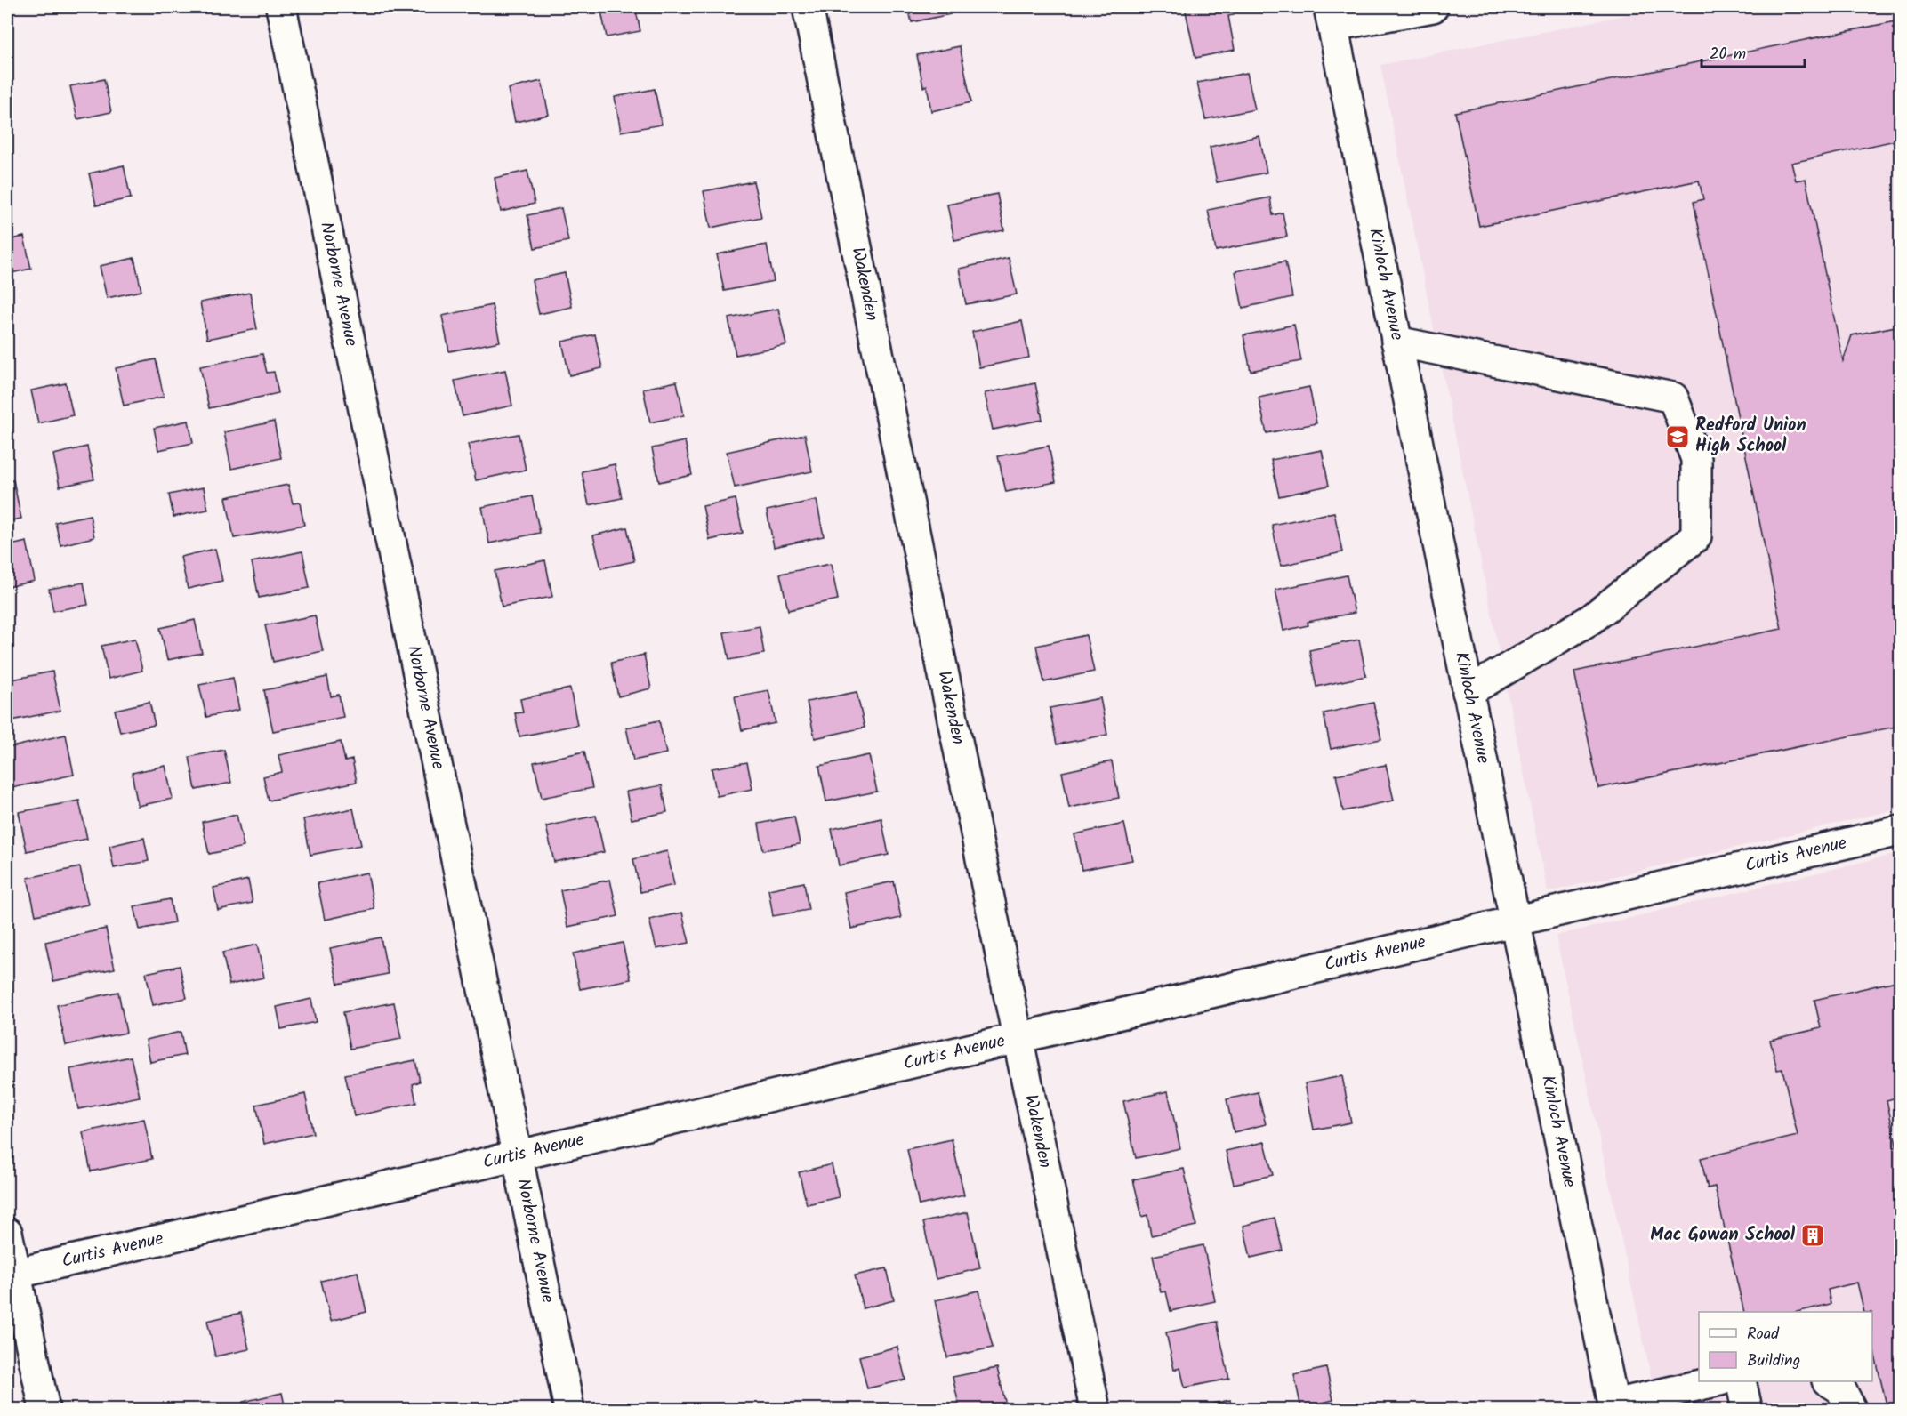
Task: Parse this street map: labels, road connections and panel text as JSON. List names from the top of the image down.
{
  "streets": {
    "street": [
      "Norborne Avenue",
      "Wakenden",
      "Kinloch Avenue",
      "Curtis Avenue"
    ]
  },
  "crossings": [
    ["Norborne Avenue", "Curtis Avenue"],
    ["Wakenden", "Curtis Avenue"],
    ["Kinloch Avenue", "Curtis Avenue"]
  ],
  "places": {
    "school or university": ["Redford Union High School"],
    "building": ["Mac Gowan School"]
  },
  "legend": ["Road", "Building"],
  "scale_bar": "20 m"
}
